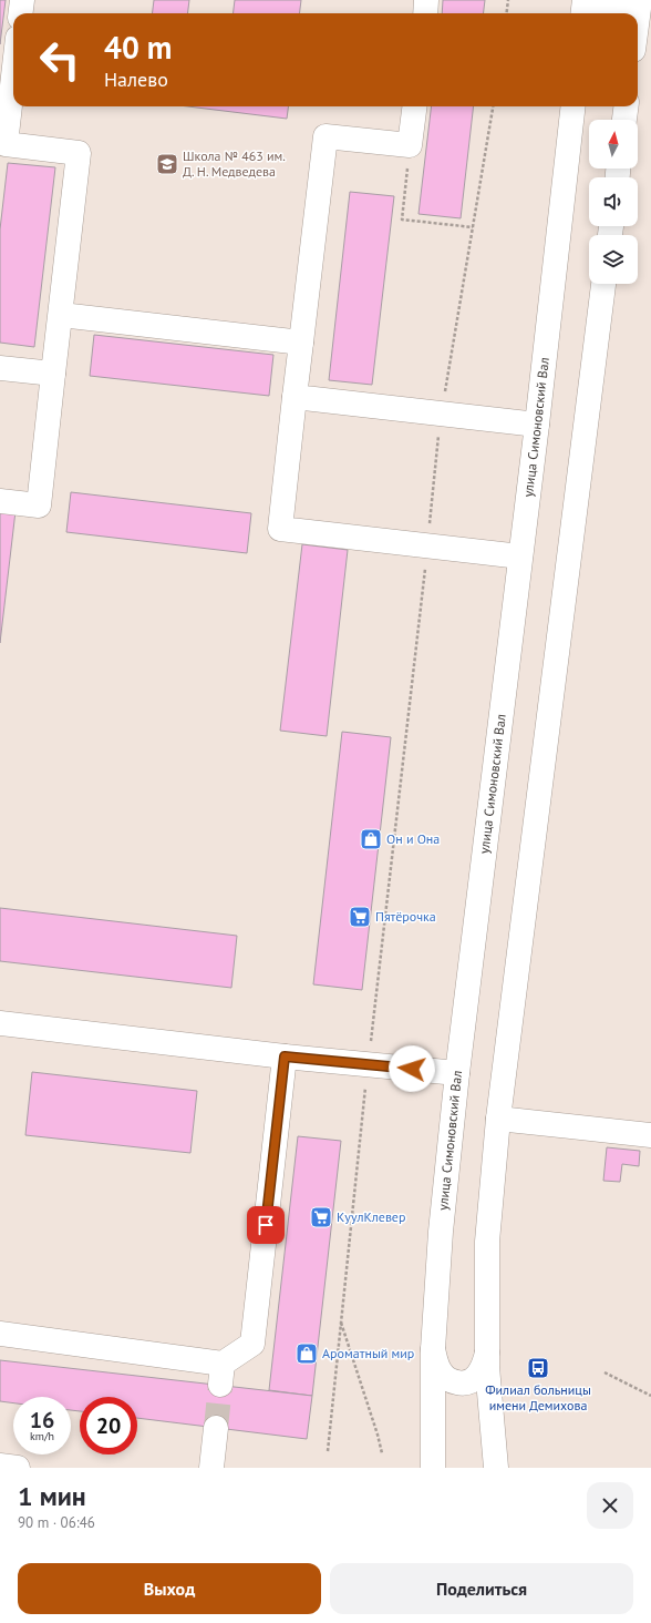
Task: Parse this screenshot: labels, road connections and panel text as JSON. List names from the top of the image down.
{
  "streets": {
    "main road": ["улица Симоновский Вал"]
  },
  "places": {
    "school or university": ["Школа № 463 им. Д. Н. Медведева"],
    "shop": ["Он и Она", "Ароматный мир"],
    "supermarket": ["Пятёрочка", "КуулКлевер"],
    "bus stop": ["Филиал больницы имени Демихова"]
  },
  "north": "top",
  "page": {
    "turn": ["40 m", "Налево"],
    "speed": "16 km/h",
    "limit": "20",
    "heading": ["1 мин", "90 m · 06:46"],
    "buttons": ["Выход", "Поделиться"]
  }
}
